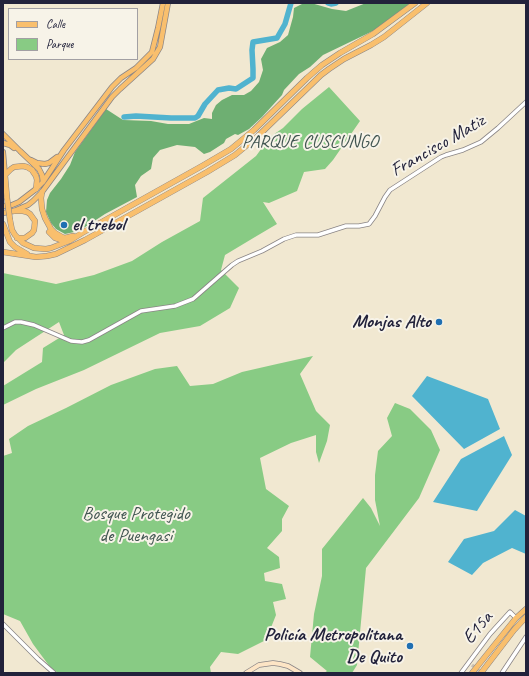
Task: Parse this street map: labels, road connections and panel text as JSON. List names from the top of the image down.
{
  "streets": {
    "street": ["Francisco Matiz", "E15a"]
  },
  "parks": ["PARQUE CUSCUNGO", "Bosque Protegido de Puengasi"],
  "places": ["el trebol", "Monjas Alto", "Policía Metropolitana De Quito"],
  "legend": ["Calle", "Parque"]
}
